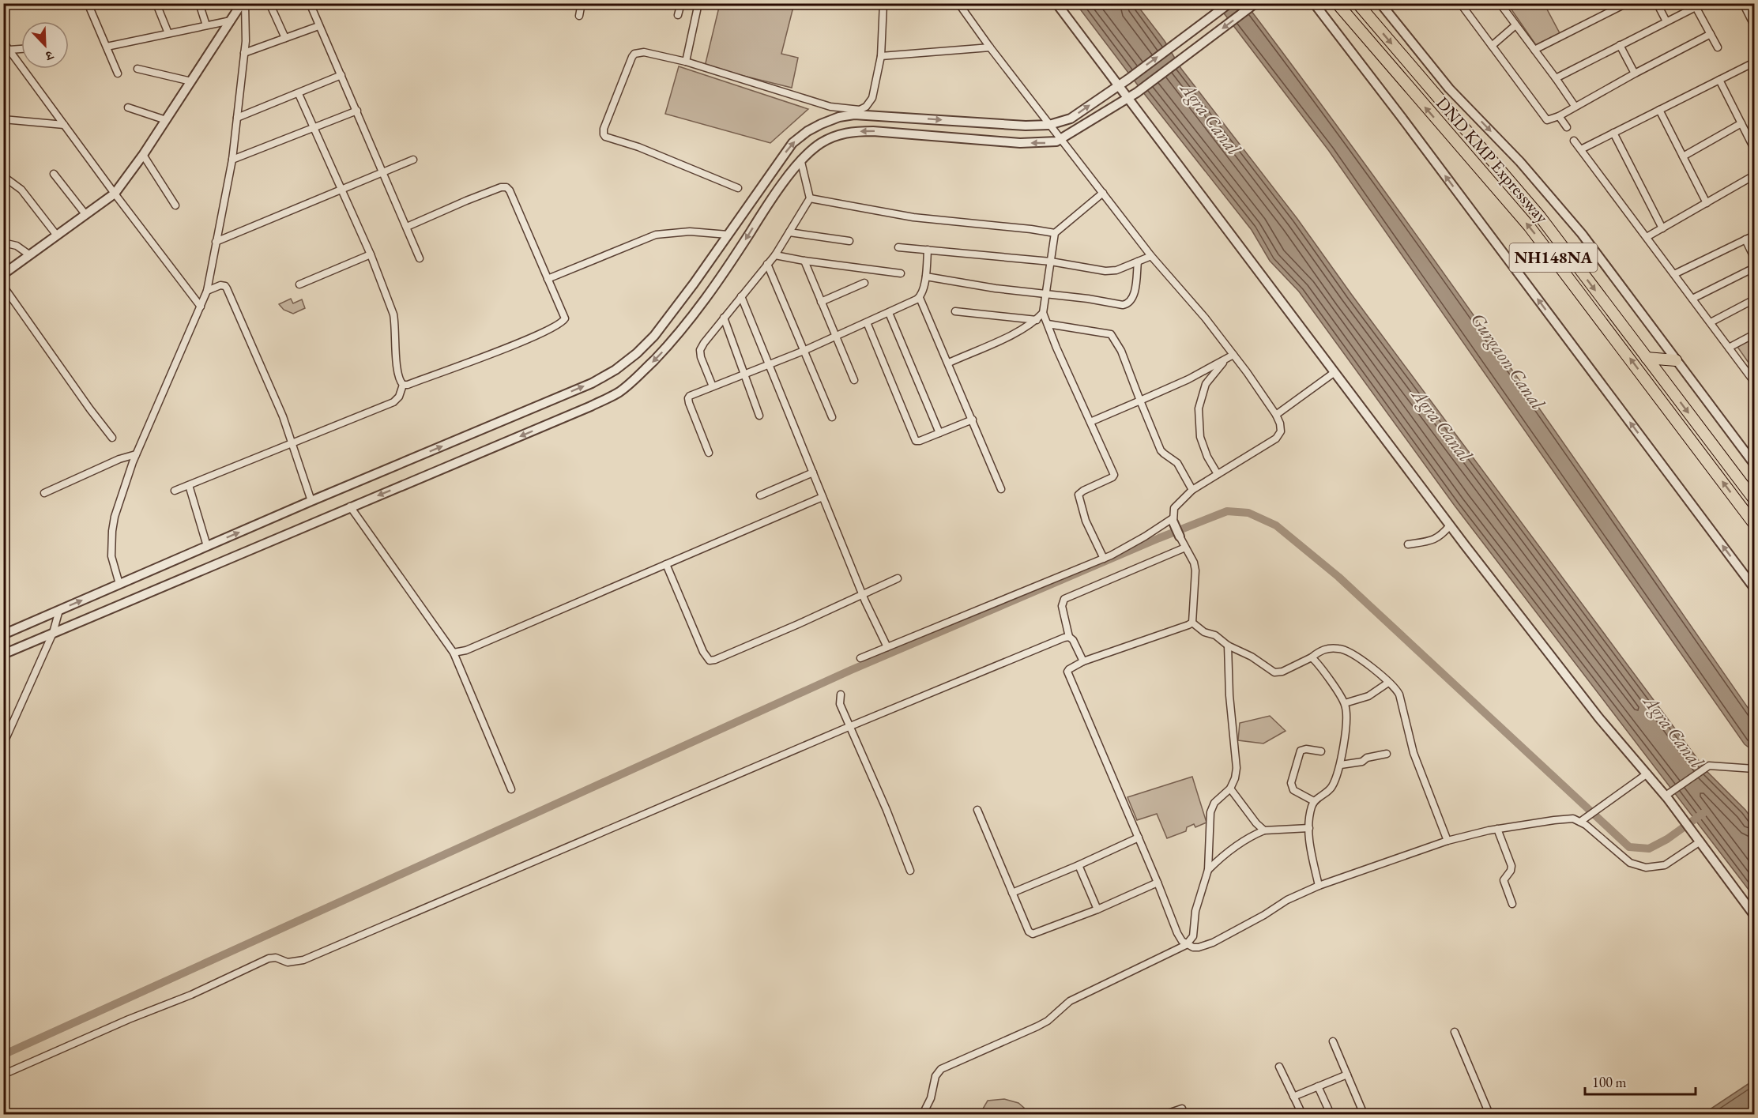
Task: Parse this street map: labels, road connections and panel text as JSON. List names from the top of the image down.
{
  "streets": {
    "highway": ["DND KMP Expressway", "NH148NA"]
  },
  "water": ["Agra Canal", "Gurgaon Canal"],
  "scale_bar": "100 m",
  "north": "bottom right"
}
